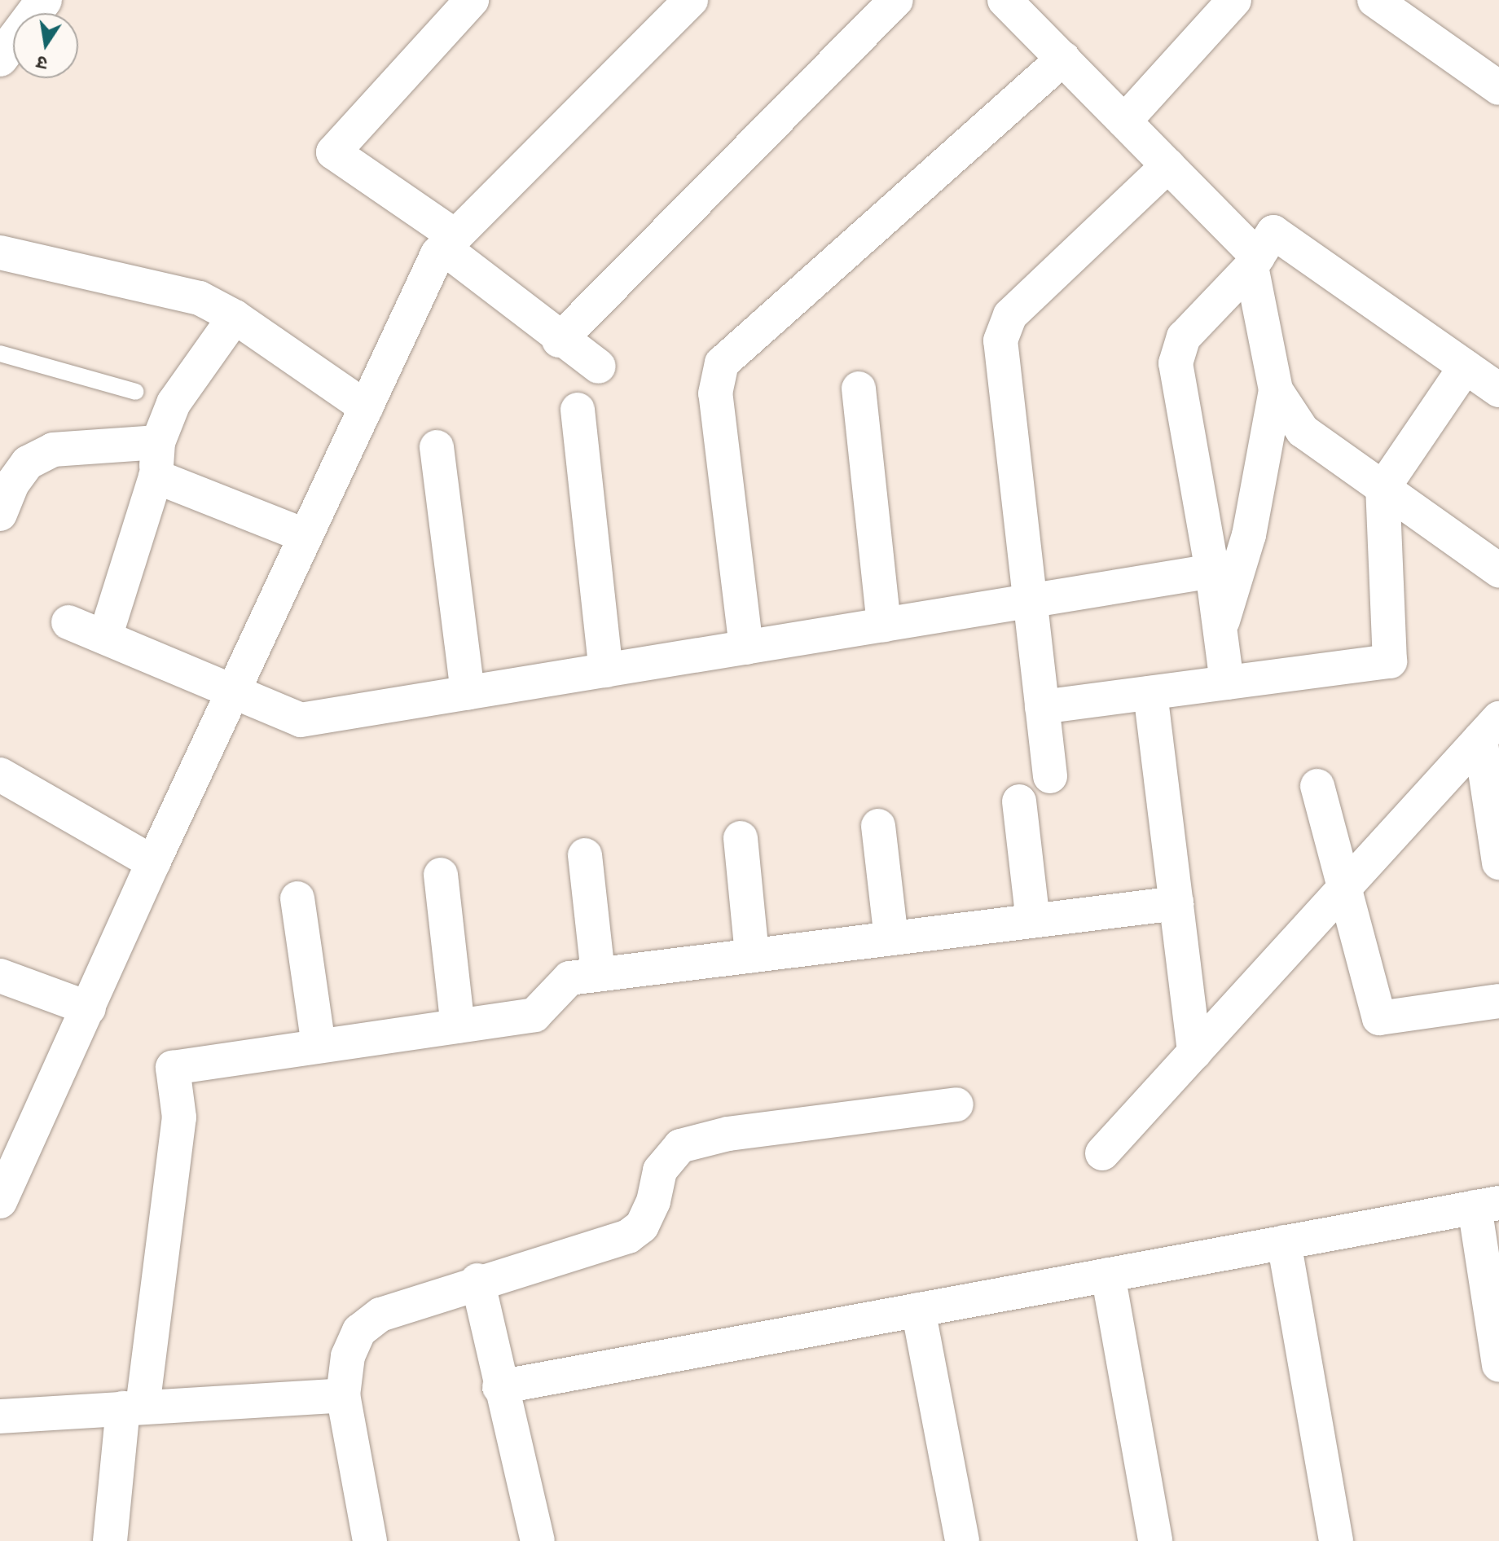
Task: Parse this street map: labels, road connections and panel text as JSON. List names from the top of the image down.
{
  "north": "bottom"
}
